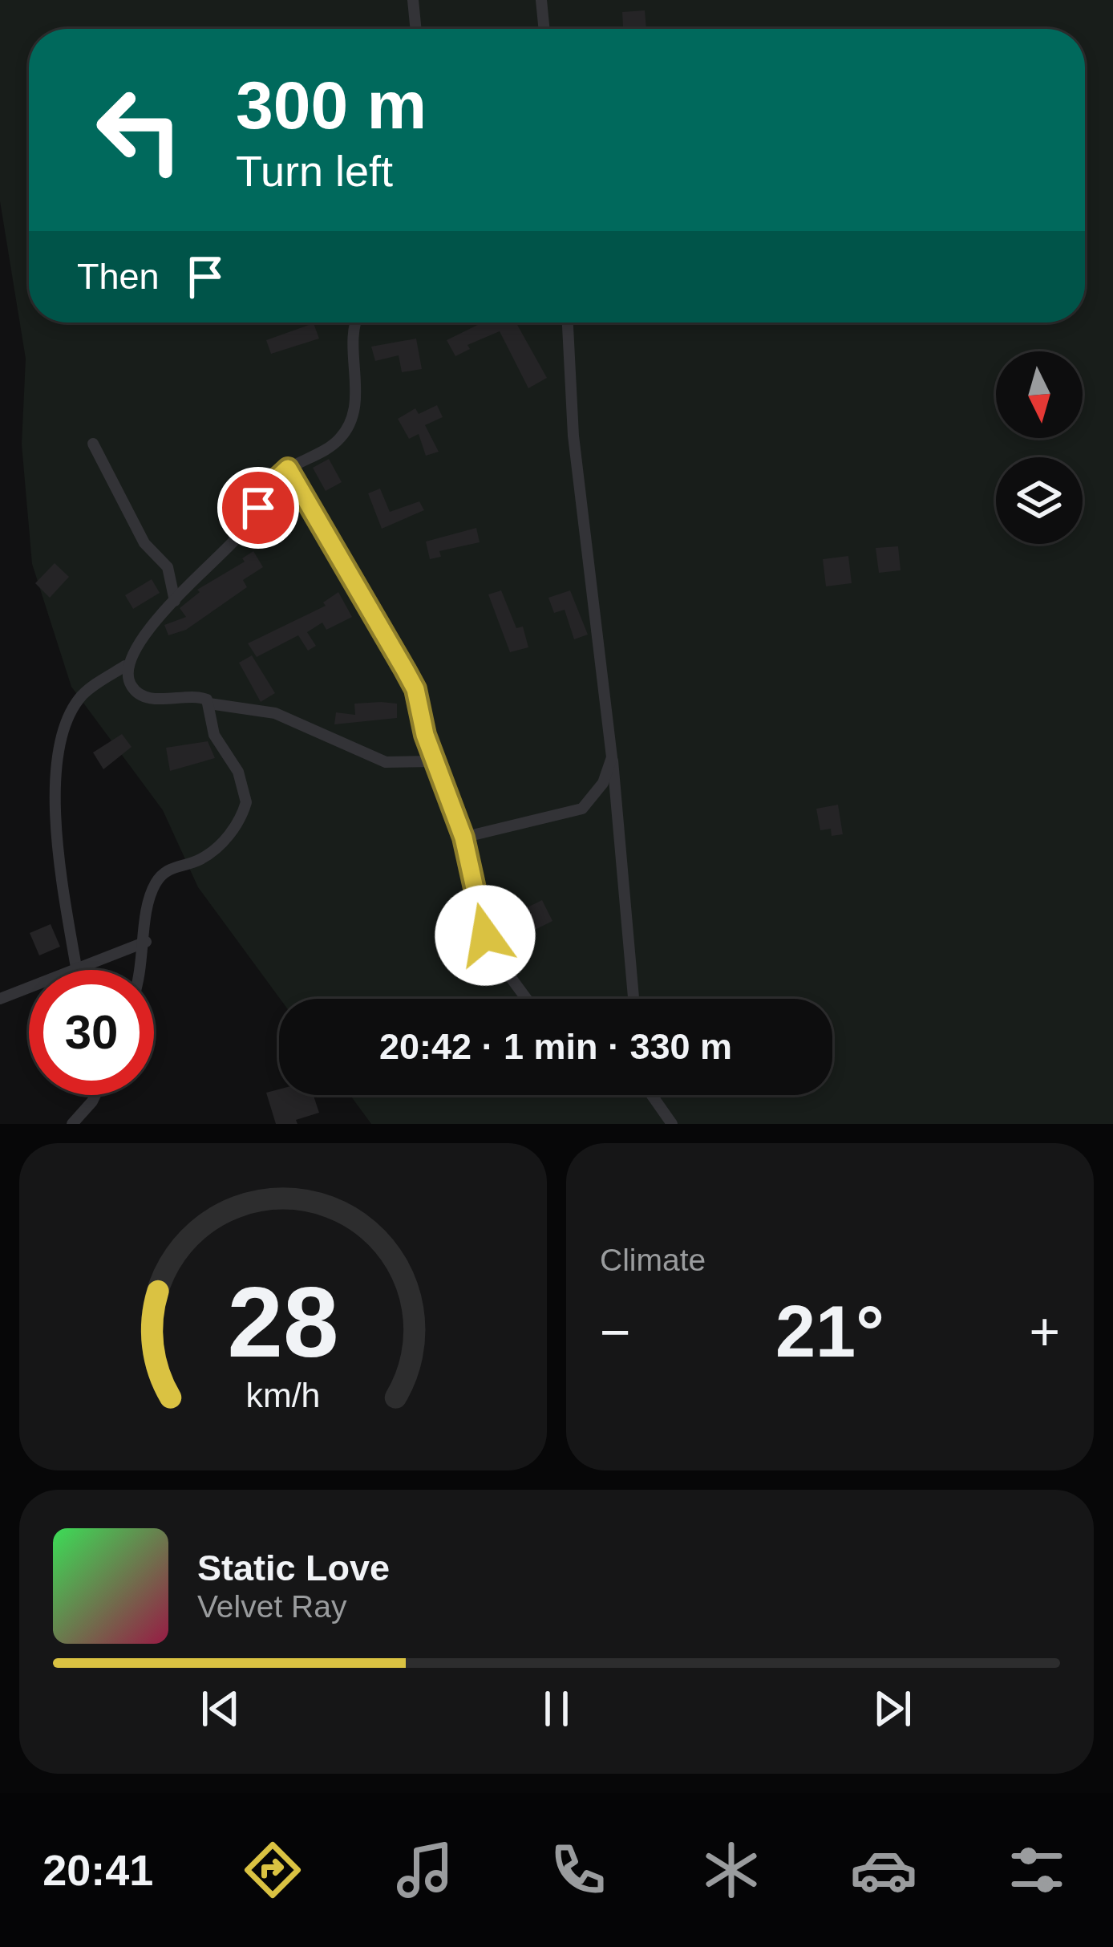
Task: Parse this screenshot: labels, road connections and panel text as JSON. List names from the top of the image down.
{
  "north": "bottom",
  "page": {
    "turn": ["300 m", "Turn left"],
    "then": "Then",
    "limit": "30",
    "trip": "20:42 · 1 min · 330 m",
    "tile": "Climate",
    "heat": ["−", "21°", "+"],
    "song": ["Static Love", "Velvet Ray"],
    "tabs": "20:41",
    "gauge": ["28", "km/h"]
  }
}
